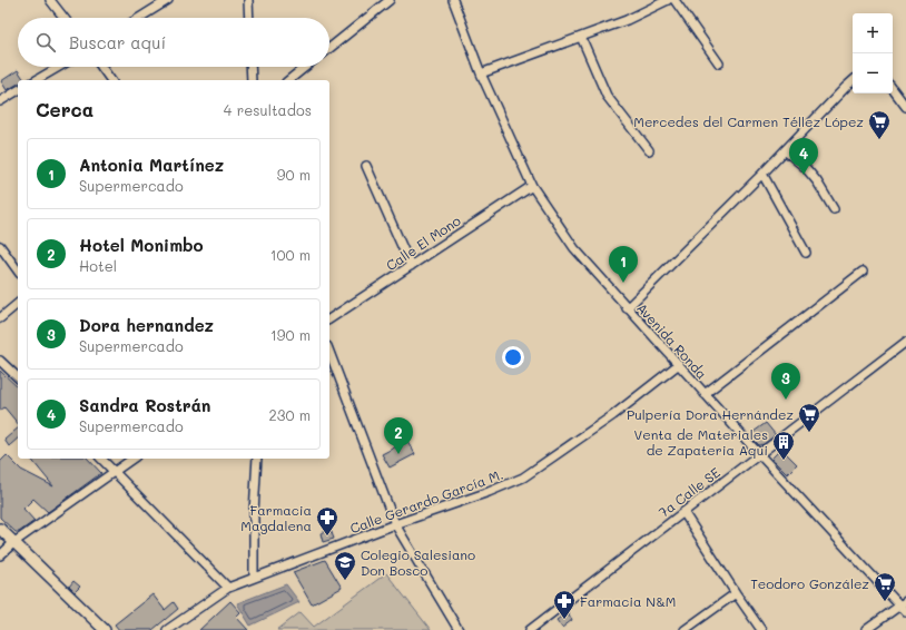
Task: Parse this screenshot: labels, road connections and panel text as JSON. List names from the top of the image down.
{
  "streets": {
    "street": [
      "Calle El Mono",
      "Avenida Ronda",
      "7a Calle SE",
      "Calle Gerardo García M."
    ]
  },
  "crossings": [
    ["Calle El Mono", "Avenida Ronda"],
    ["Avenida Ronda", "7a Calle SE"],
    ["Avenida Ronda", "Calle Gerardo García M."]
  ],
  "places": {
    "supermarket": ["Mercedes del Carmen Téllez López", "Pulpería Dora Hernández", "Teodoro González"],
    "building": ["Venta de Materiales de Zapateria Aqui"],
    "pharmacy": ["Farmacia Magdalena", "Farmacia N&M"],
    "school or university": ["Colegio Salesiano Don Bosco"]
  },
  "page": {
    "map_buttons": ["+", "−"],
    "search": "Buscar aquí",
    "heading": ["Cerca", "4 resultados"],
    "pins": [
      "4",
      "1",
      "3",
      "2"
    ],
    "list": [
      {
        "mark": "1",
        "name": "Antonia Martínez",
        "note": "Supermercado",
        "value": "90 m"
      },
      {
        "mark": "2",
        "name": "Hotel Monimbo",
        "note": "Hotel",
        "value": "100 m"
      },
      {
        "mark": "3",
        "name": "Dora hernandez",
        "note": "Supermercado",
        "value": "190 m"
      },
      {
        "mark": "4",
        "name": "Sandra Rostrán",
        "note": "Supermercado",
        "value": "230 m"
      }
    ]
  }
}
